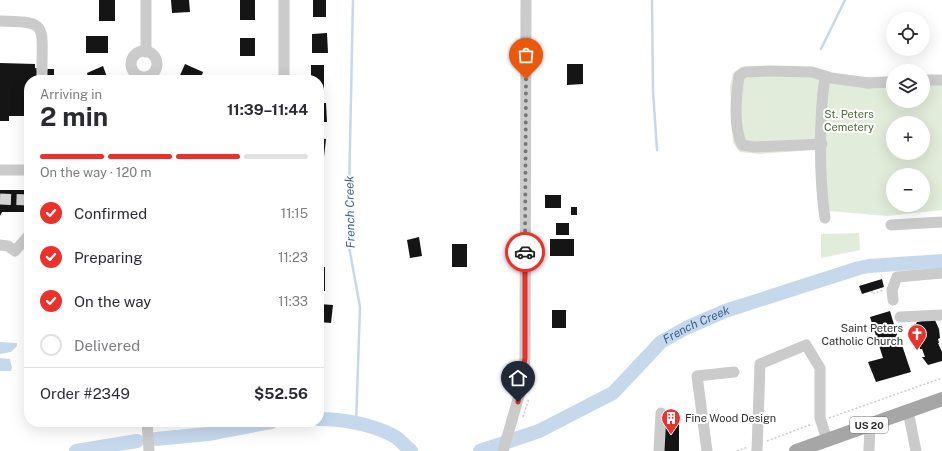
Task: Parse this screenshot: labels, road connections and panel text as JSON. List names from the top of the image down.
{
  "streets": {
    "main road": ["US 20"]
  },
  "water": ["French Creek"],
  "parks": ["St. Peters Cemetery"],
  "places": {
    "church": ["Saint Peters Catholic Church"],
    "building": ["Fine Wood Design"]
  },
  "page": {
    "map_buttons": ["+", "−"],
    "heading": ["2 min", "Arriving in", "11:39–11:44"],
    "panel": ["Order #2349", "$52.56"],
    "bar": "On the way · 120 m",
    "list": [
      ["Confirmed", "11:15"],
      ["Preparing", "11:23"],
      ["On the way", "11:33"],
      "Delivered"
    ]
  }
}
